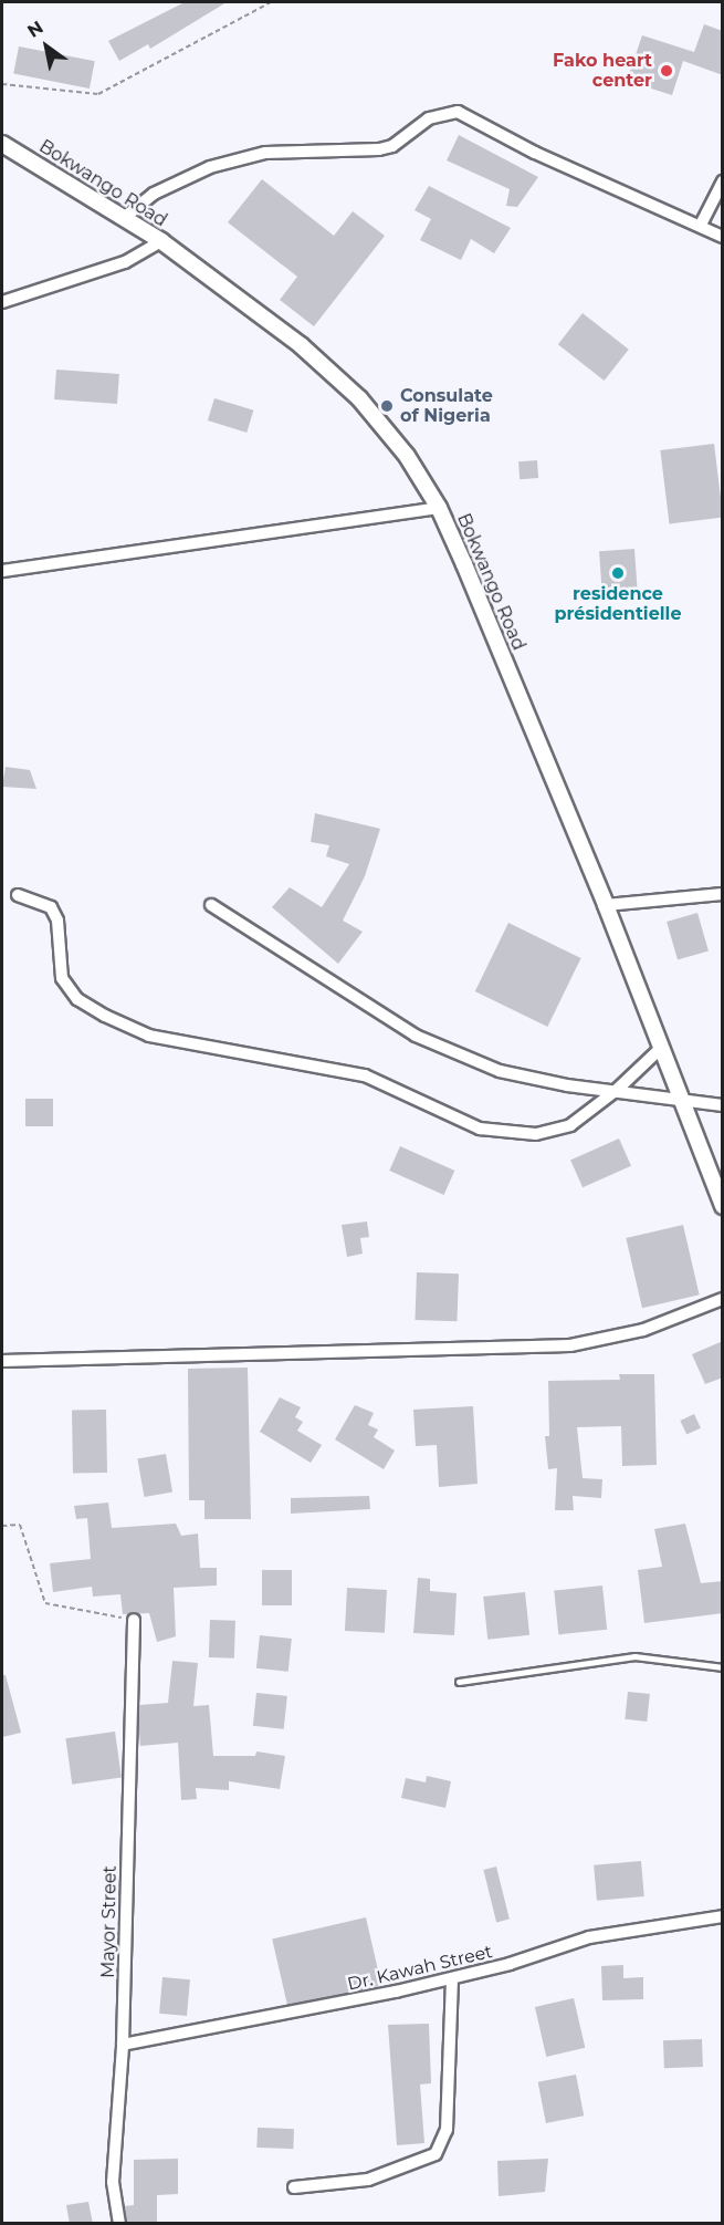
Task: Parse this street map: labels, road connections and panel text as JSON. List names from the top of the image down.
{
  "streets": {
    "street": ["Bokwango Road", "Mayor Street", "Dr. Kawah Street"]
  },
  "crossings": [
    ["Mayor Street", "Dr. Kawah Street"]
  ],
  "places": ["Fako heart center", "Consulate of Nigeria", "residence présidentielle"],
  "north": "top left"
}
